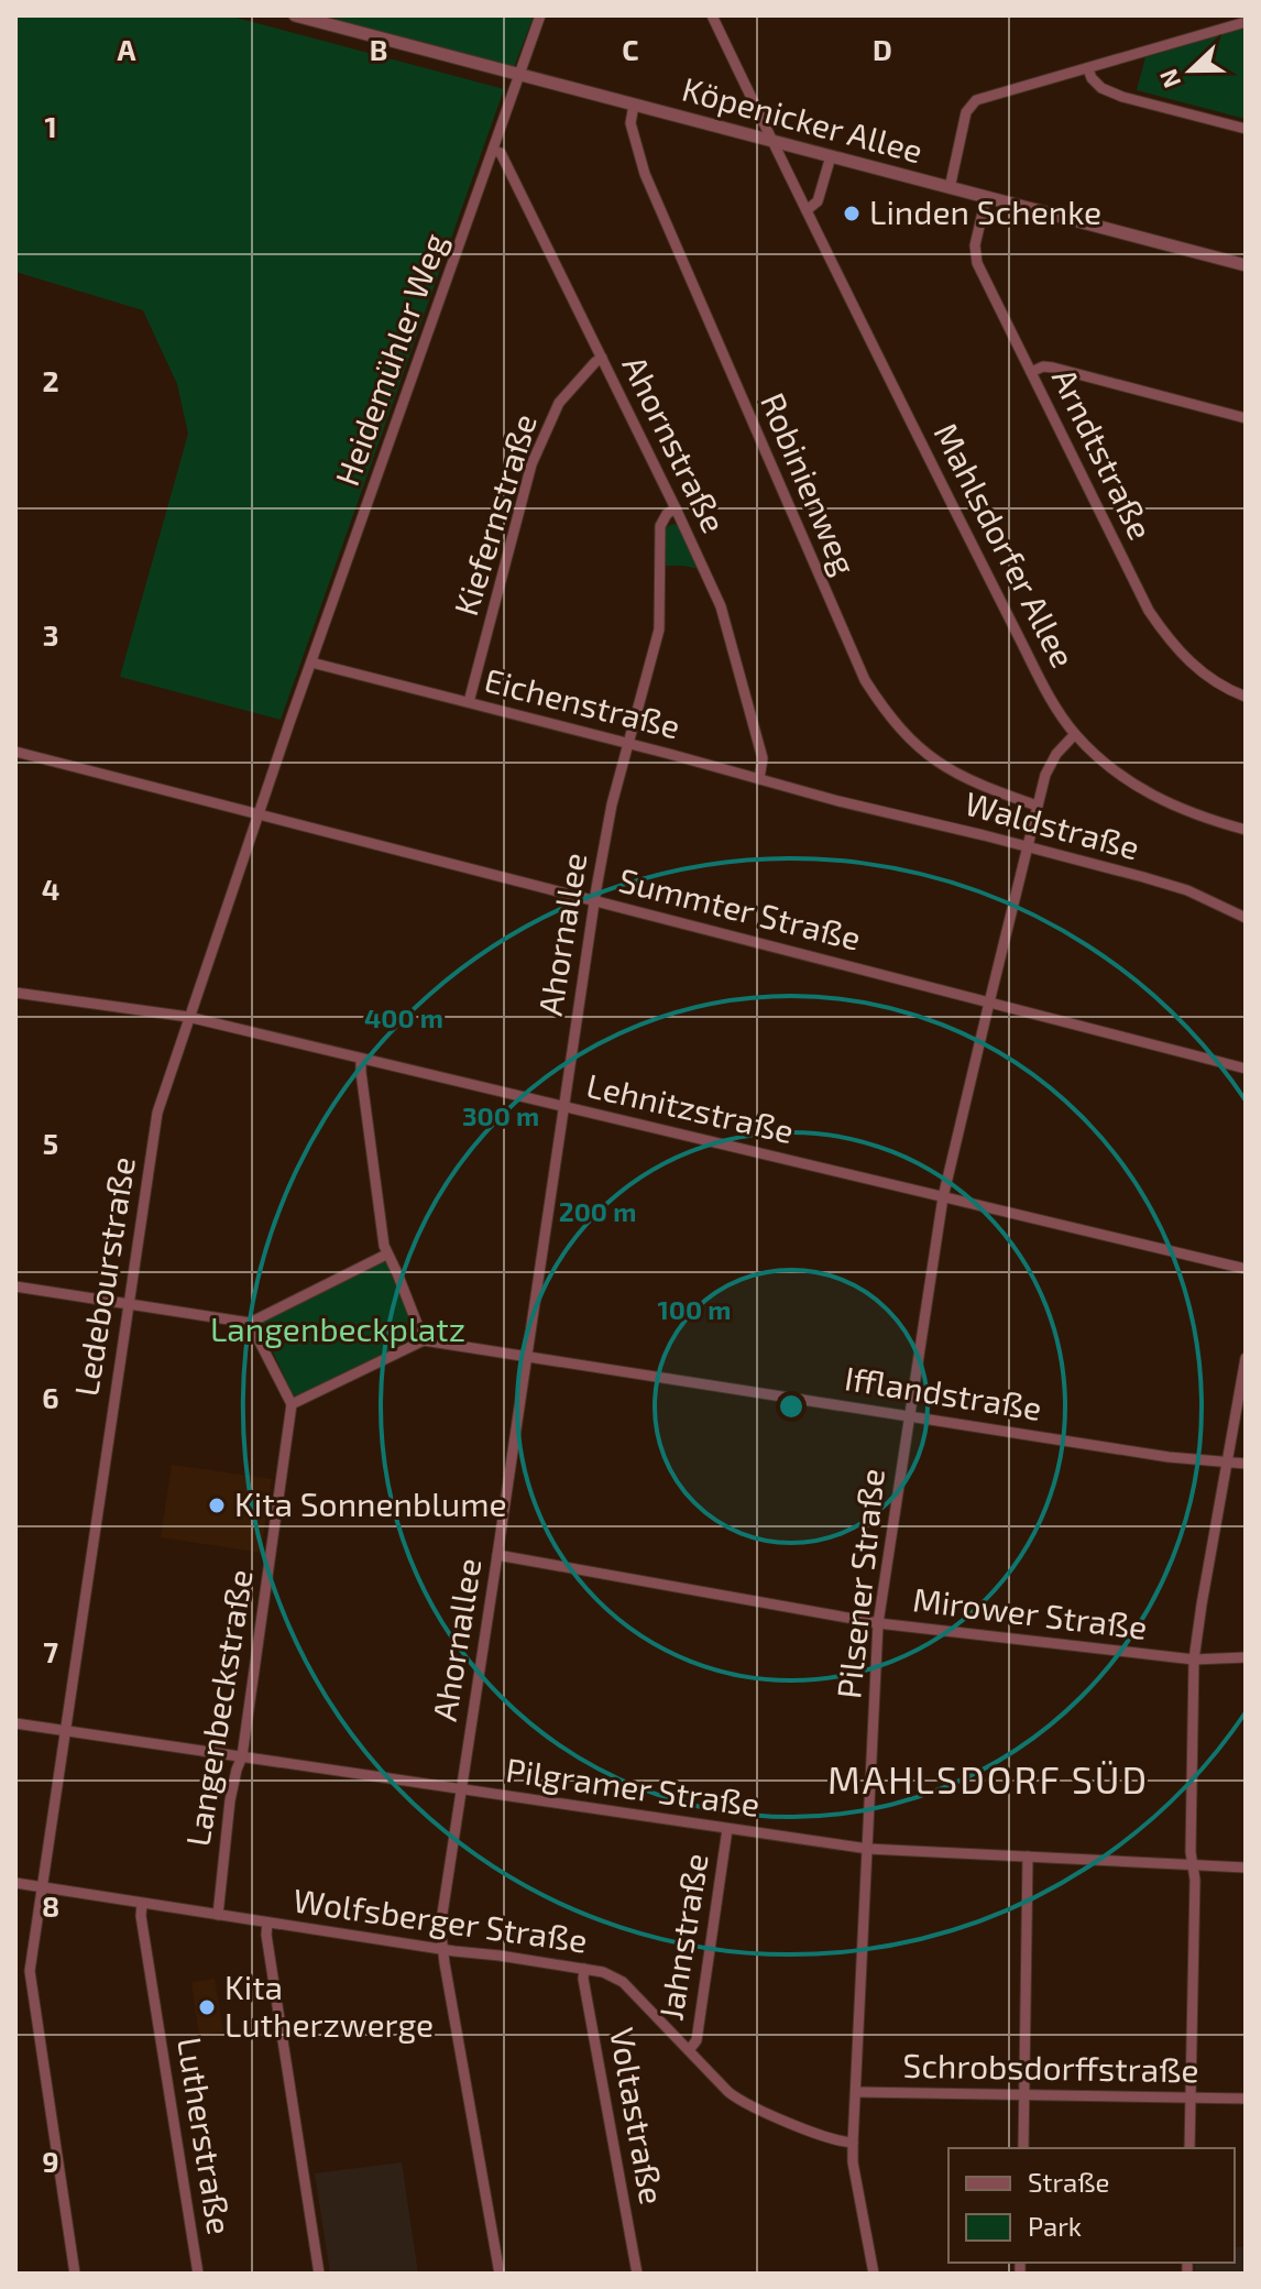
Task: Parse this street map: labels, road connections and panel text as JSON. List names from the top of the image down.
{
  "streets": {
    "street": [
      "Köpenicker Allee",
      "Heidemühler Weg",
      "Ahornstraße",
      "Arndtstraße",
      "Robinienweg",
      "Kiefernstraße",
      "Mahlsdorfer Allee",
      "Eichenstraße",
      "Waldstraße",
      "Summter Straße",
      "Ahornallee",
      "Lehnitzstraße",
      "Ledebourstraße",
      "Ifflandstraße",
      "Pilsener Straße",
      "Mirower Straße",
      "Langenbeckstraße",
      "Pilgramer Straße",
      "Wolfsberger Straße",
      "Jahnstraße",
      "Schrobsdorffstraße",
      "Voltastraße",
      "Lutherstraße"
    ]
  },
  "crossings": [
    ["Köpenicker Allee", "Heidemühler Weg"],
    ["Köpenicker Allee", "Arndtstraße"],
    ["Köpenicker Allee", "Robinienweg"],
    ["Köpenicker Allee", "Mahlsdorfer Allee"],
    ["Heidemühler Weg", "Ahornstraße"],
    ["Heidemühler Weg", "Eichenstraße"],
    ["Heidemühler Weg", "Ledebourstraße"],
    ["Ahornstraße", "Kiefernstraße"],
    ["Ahornstraße", "Eichenstraße"],
    ["Ahornstraße", "Ahornallee"],
    ["Kiefernstraße", "Eichenstraße"],
    ["Eichenstraße", "Waldstraße"],
    ["Eichenstraße", "Ahornallee"],
    ["Waldstraße", "Pilsener Straße"],
    ["Summter Straße", "Ahornallee"],
    ["Summter Straße", "Ledebourstraße"],
    ["Summter Straße", "Pilsener Straße"],
    ["Ahornallee", "Lehnitzstraße"],
    ["Ahornallee", "Ifflandstraße"],
    ["Ahornallee", "Mirower Straße"],
    ["Ahornallee", "Pilgramer Straße"],
    ["Ahornallee", "Wolfsberger Straße"],
    ["Lehnitzstraße", "Ledebourstraße"],
    ["Lehnitzstraße", "Pilsener Straße"],
    ["Ledebourstraße", "Pilgramer Straße"],
    ["Ledebourstraße", "Wolfsberger Straße"],
    ["Ifflandstraße", "Pilsener Straße"],
    ["Pilsener Straße", "Mirower Straße"],
    ["Pilsener Straße", "Pilgramer Straße"],
    ["Pilsener Straße", "Wolfsberger Straße"],
    ["Pilsener Straße", "Schrobsdorffstraße"],
    ["Langenbeckstraße", "Pilgramer Straße"],
    ["Langenbeckstraße", "Wolfsberger Straße"],
    ["Pilgramer Straße", "Jahnstraße"],
    ["Wolfsberger Straße", "Jahnstraße"],
    ["Wolfsberger Straße", "Voltastraße"],
    ["Wolfsberger Straße", "Lutherstraße"]
  ],
  "districts": ["MAHLSDORF SÜD"],
  "parks": ["Langenbeckplatz"],
  "places": ["Linden Schenke", "Kita Sonnenblume", "Kita Lutherzwerge"],
  "legend": ["Straße", "Park"],
  "north": "left",
  "grid": {
    "columns": [
      "A",
      "B",
      "C",
      "D"
    ],
    "rows": [
      "1",
      "2",
      "3",
      "4",
      "5",
      "6",
      "7",
      "8",
      "9"
    ]
  },
  "rings": [
    "400 m",
    "300 m",
    "200 m",
    "100 m"
  ]
}
